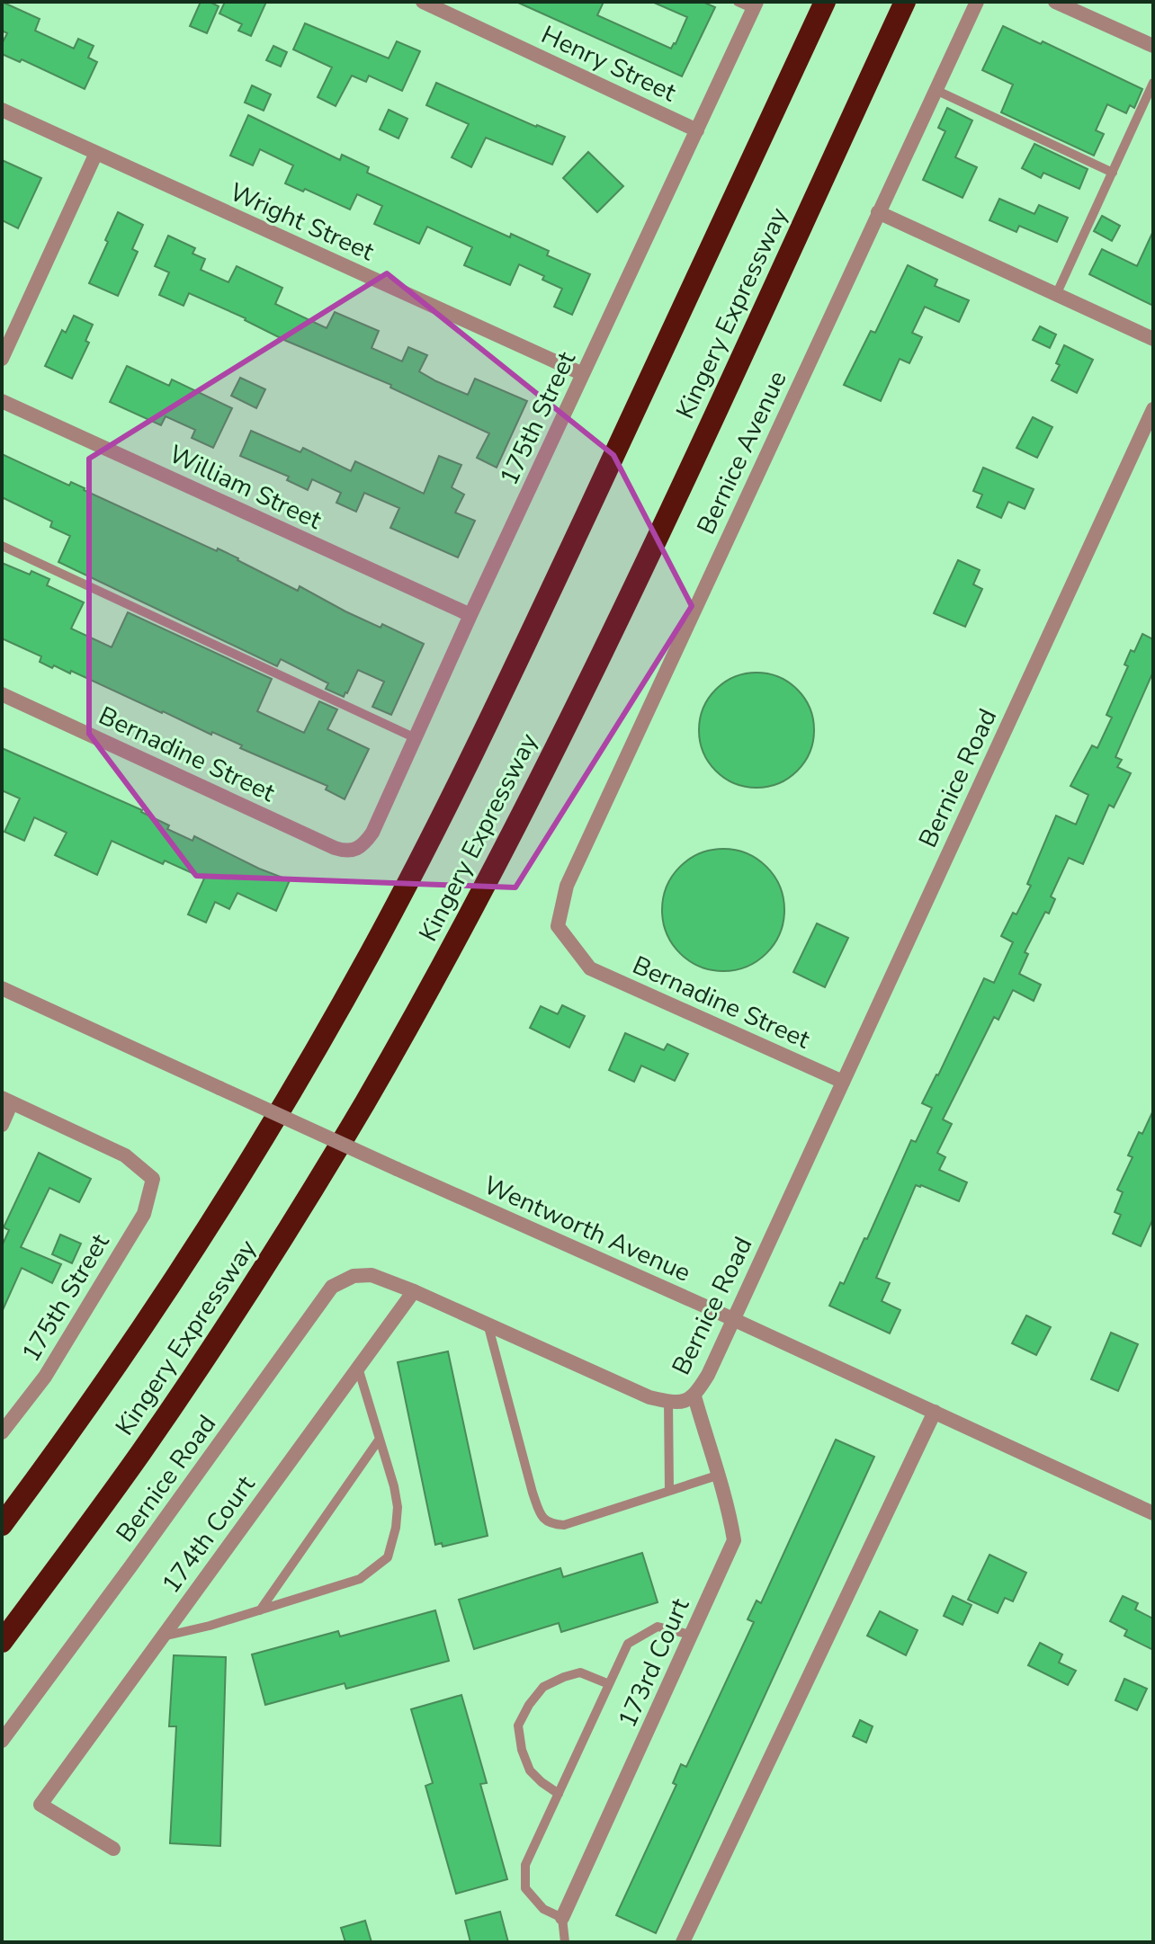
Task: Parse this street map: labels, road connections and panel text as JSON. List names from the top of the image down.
{
  "streets": {
    "highway": ["Kingery Expressway"],
    "street": [
      "Henry Street",
      "Wright Street",
      "175th Street",
      "Bernice Avenue",
      "William Street",
      "Bernadine Street",
      "Bernice Road",
      "Wentworth Avenue",
      "174th Court",
      "173rd Court"
    ]
  },
  "crossings": [
    ["Henry Street", "175th Street"],
    ["Wright Street", "175th Street"],
    ["175th Street", "William Street"],
    ["175th Street", "Bernadine Street"],
    ["Bernice Avenue", "Bernadine Street"],
    ["Bernadine Street", "Bernice Road"],
    ["Bernice Road", "Wentworth Avenue"],
    ["Bernice Road", "174th Court"],
    ["Bernice Road", "173rd Court"]
  ]
}
